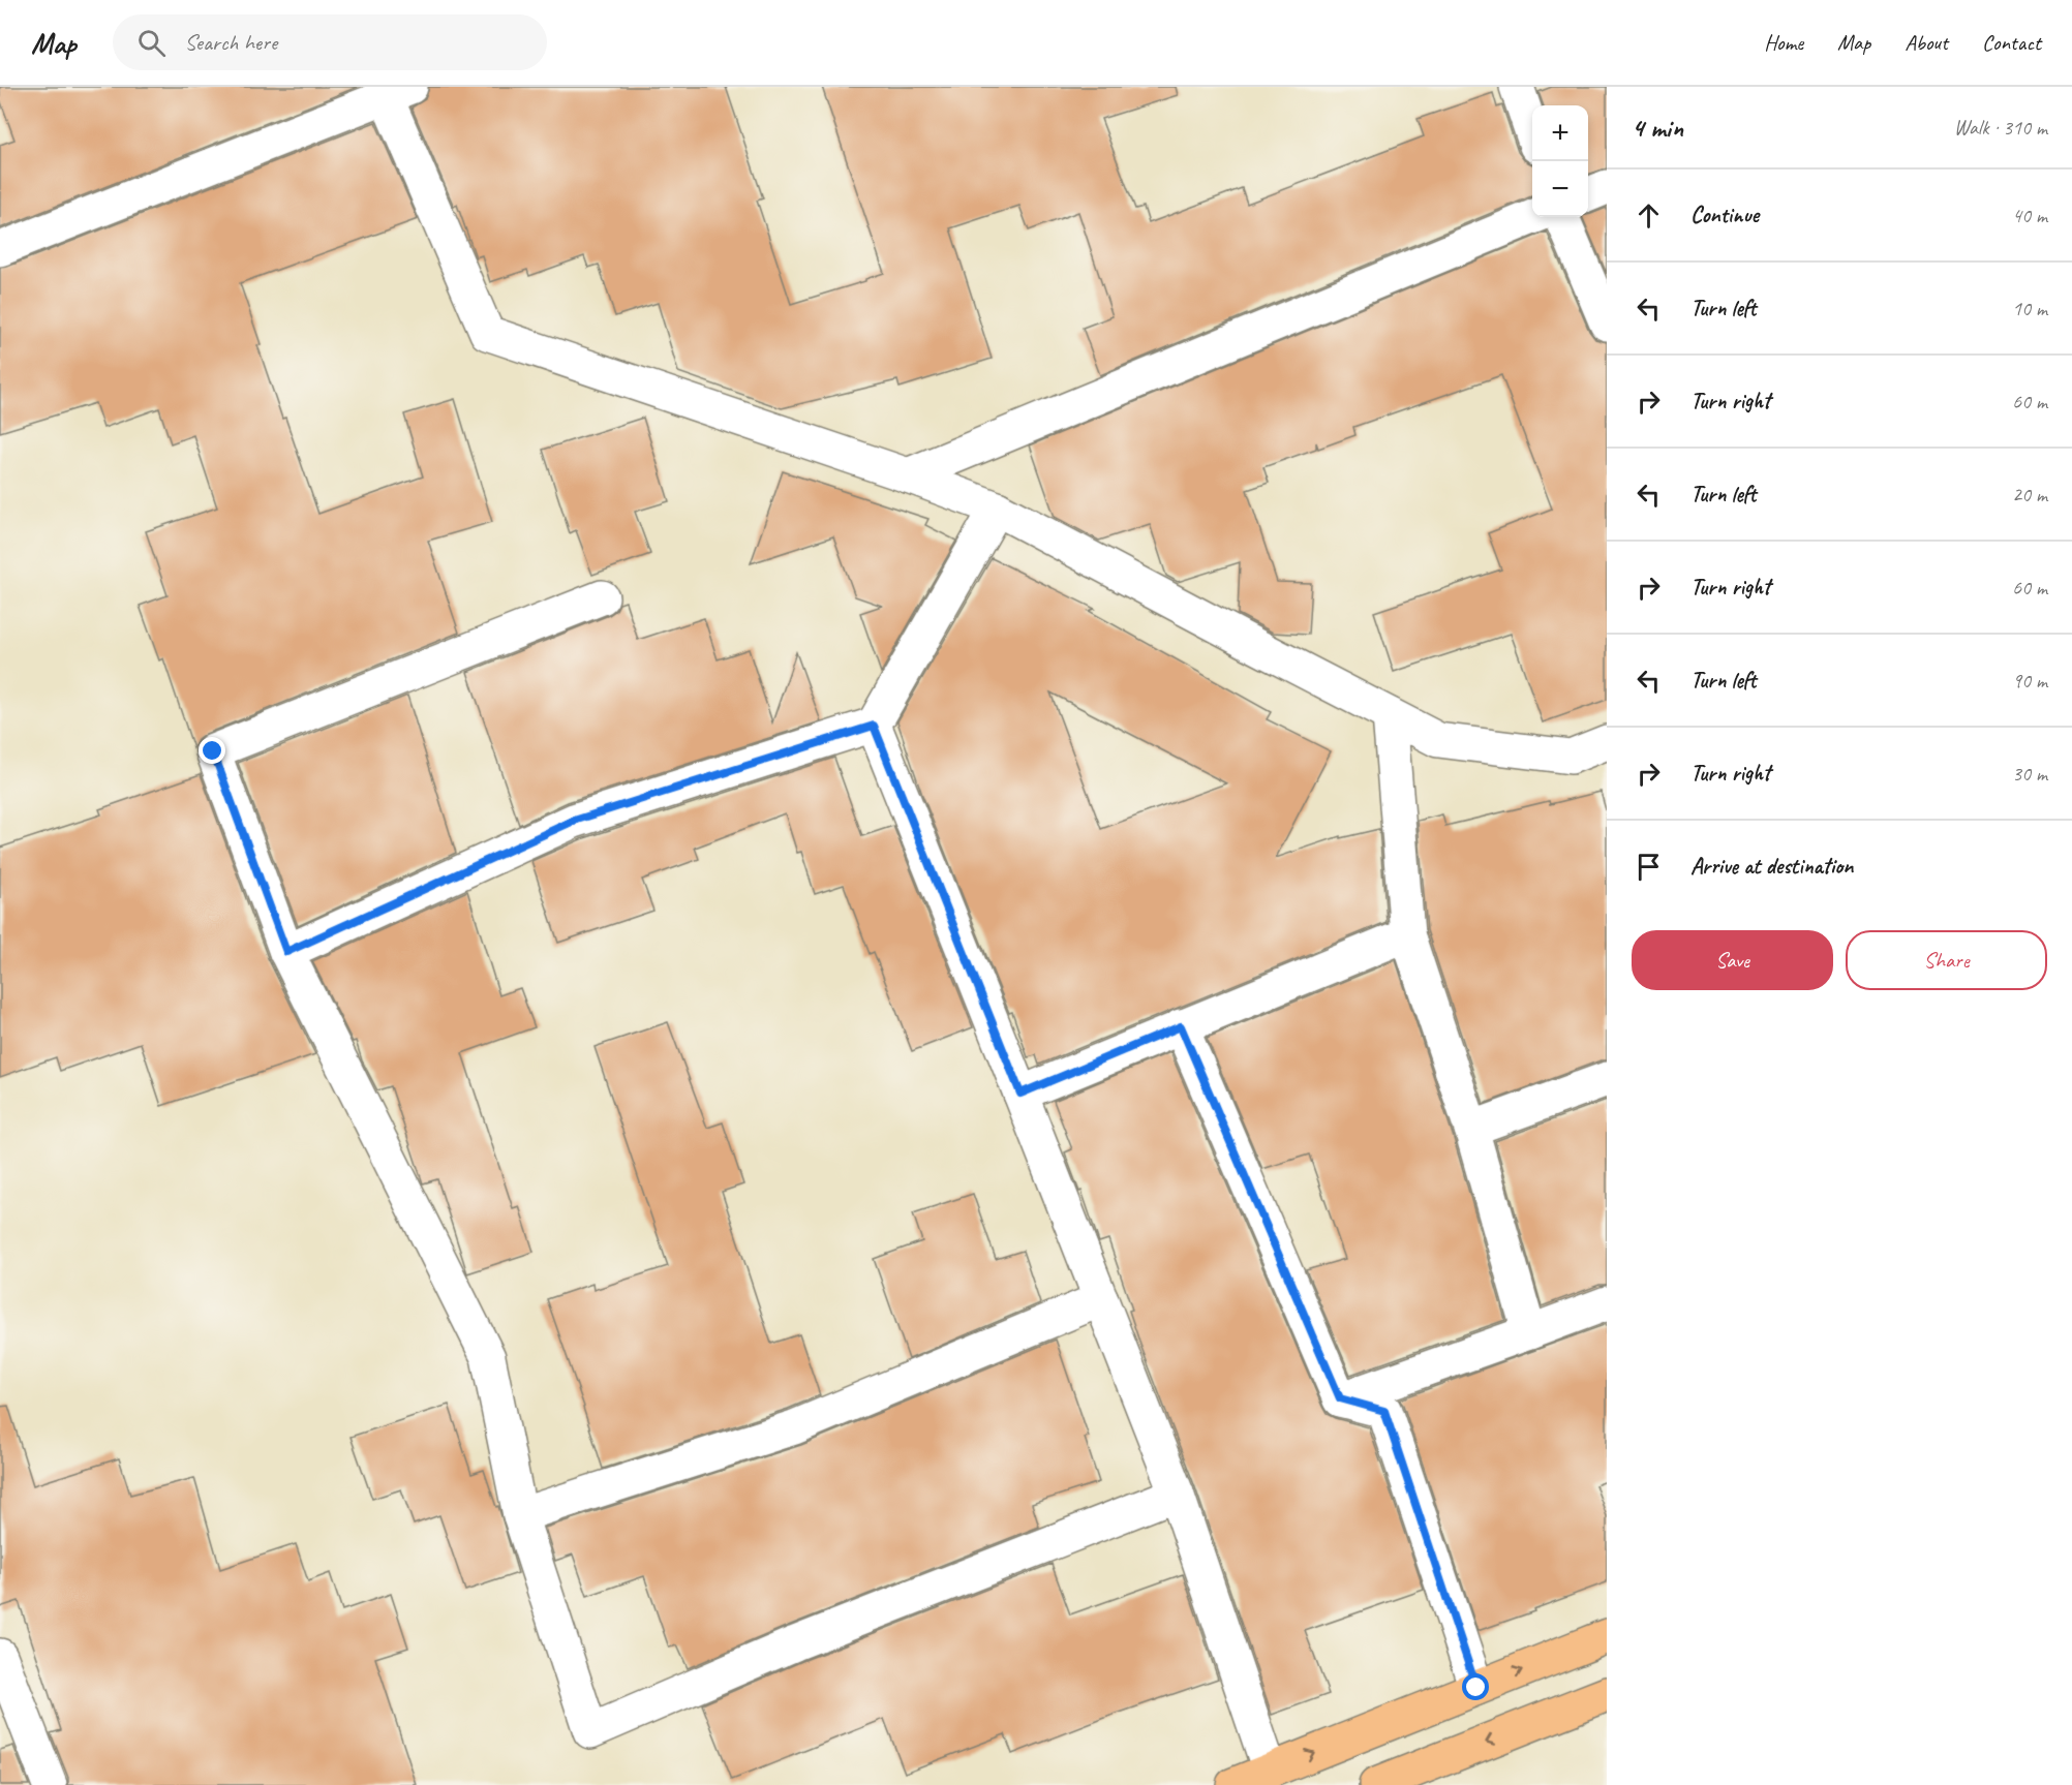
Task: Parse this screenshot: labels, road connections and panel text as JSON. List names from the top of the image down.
{
  "page": {
    "header": "Map",
    "search": "Search here",
    "nav": [
      "Home",
      "Map",
      "About",
      "Contact"
    ],
    "heading": ["4 min", "Walk · 310 m"],
    "map_buttons": ["+", "−"],
    "list": [
      ["Continue", "40 m"],
      ["Turn left", "10 m"],
      ["Turn right", "60 m"],
      ["Turn left", "20 m"],
      ["Turn right", "60 m"],
      ["Turn left", "90 m"],
      ["Turn right", "30 m"],
      "Arrive at destination"
    ],
    "buttons": ["Save", "Share"]
  }
}
